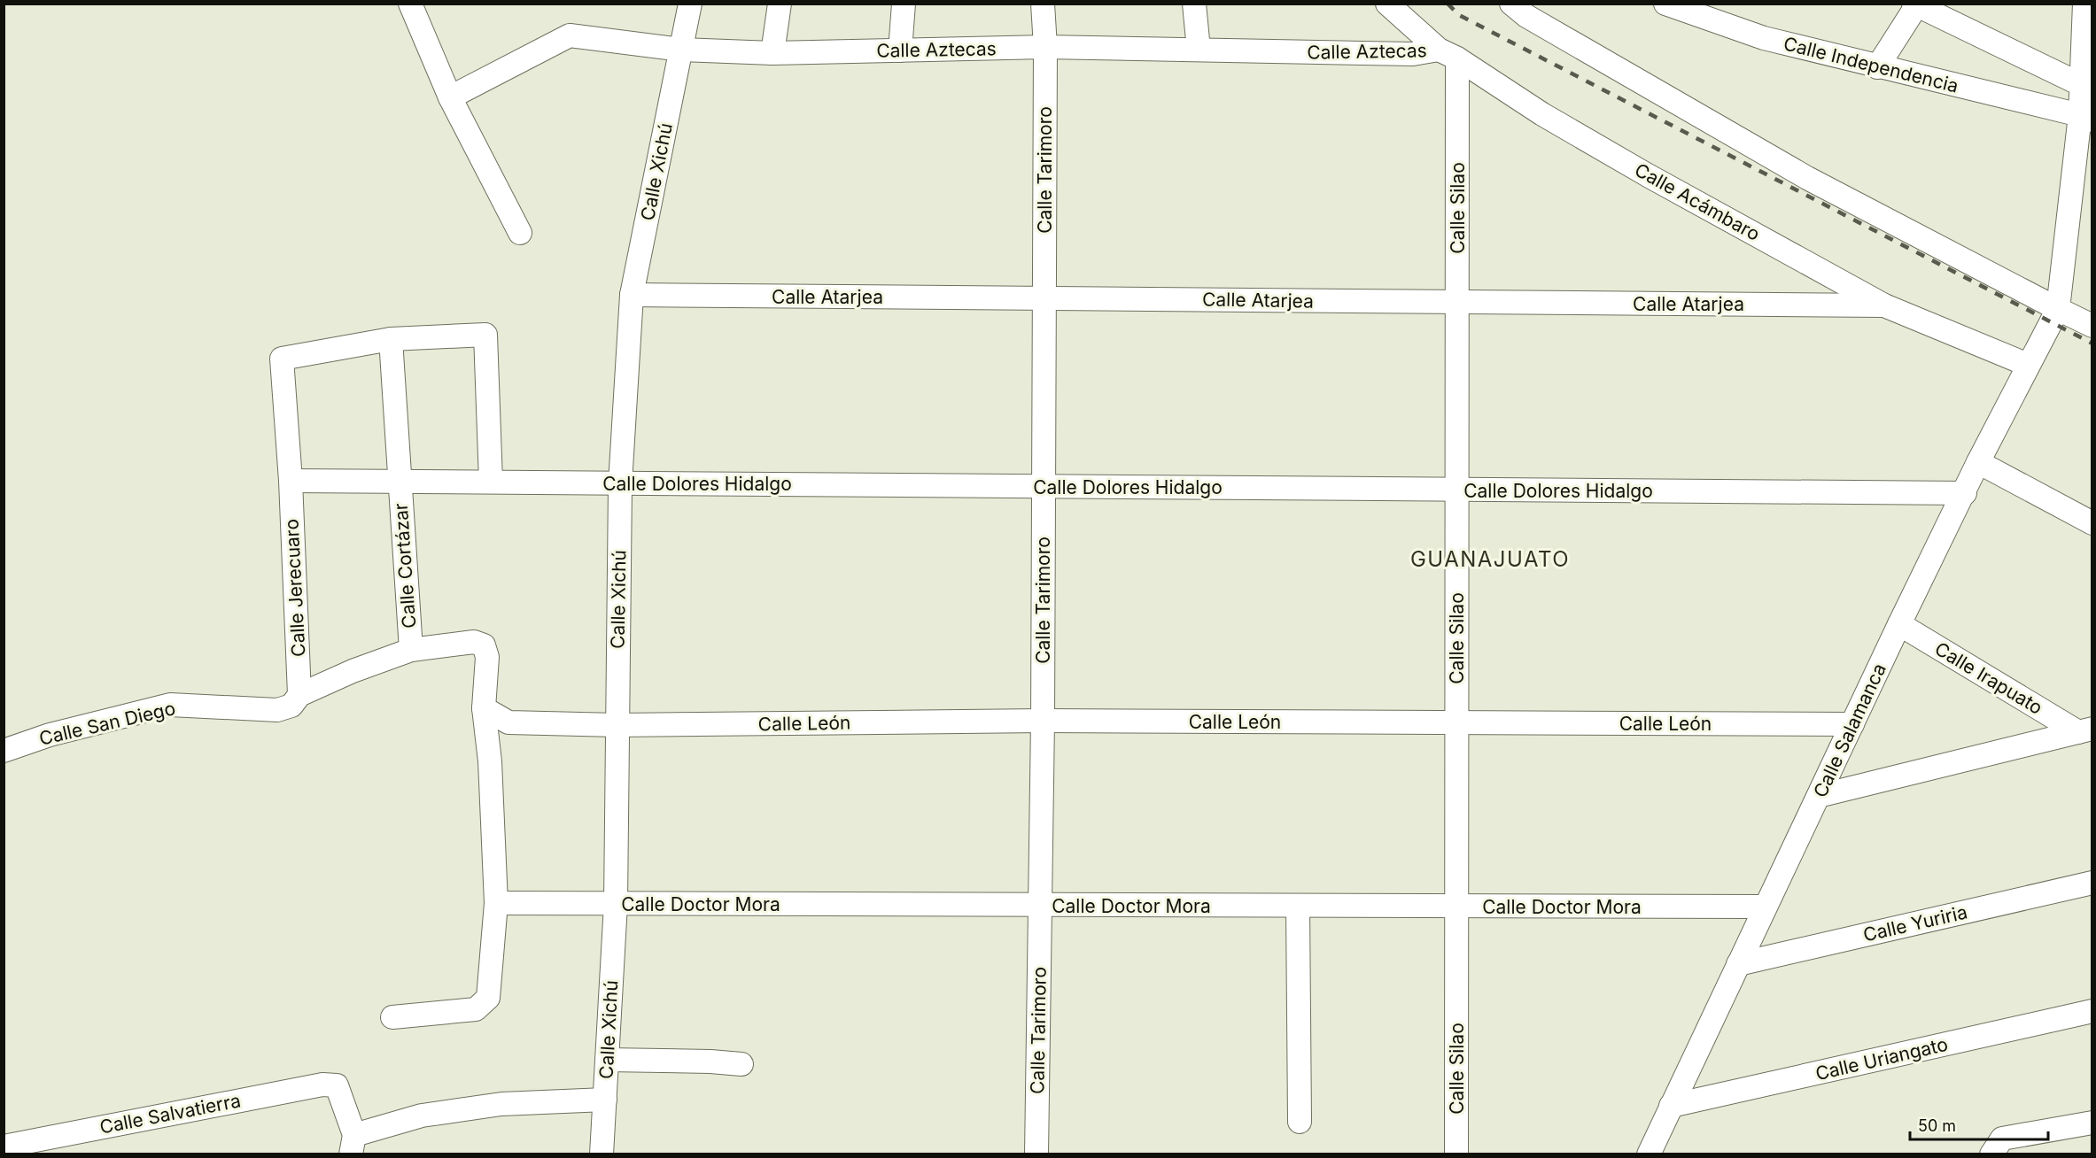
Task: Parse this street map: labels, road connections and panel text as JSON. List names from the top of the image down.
{
  "streets": {
    "street": [
      "Calle Aztecas",
      "Calle Independencia",
      "Calle Tarimoro",
      "Calle Xichú",
      "Calle Acámbaro",
      "Calle Silao",
      "Calle Atarjea",
      "Calle Dolores Hidalgo",
      "Calle Cortázar",
      "Calle Jerecuaro",
      "Calle Irapuato",
      "Calle León",
      "Calle San Diego",
      "Calle Salamanca",
      "Calle Doctor Mora",
      "Calle Yuriria",
      "Calle Uriangato",
      "Calle Salvatierra"
    ]
  },
  "crossings": [
    ["Calle Aztecas", "Calle Tarimoro"],
    ["Calle Aztecas", "Calle Xichú"],
    ["Calle Aztecas", "Calle Acámbaro"],
    ["Calle Aztecas", "Calle Silao"],
    ["Calle Tarimoro", "Calle Atarjea"],
    ["Calle Tarimoro", "Calle Dolores Hidalgo"],
    ["Calle Tarimoro", "Calle León"],
    ["Calle Tarimoro", "Calle Doctor Mora"],
    ["Calle Xichú", "Calle Atarjea"],
    ["Calle Xichú", "Calle Dolores Hidalgo"],
    ["Calle Xichú", "Calle León"],
    ["Calle Xichú", "Calle Doctor Mora"],
    ["Calle Acámbaro", "Calle Silao"],
    ["Calle Acámbaro", "Calle Atarjea"],
    ["Calle Acámbaro", "Calle Salamanca"],
    ["Calle Silao", "Calle Atarjea"],
    ["Calle Silao", "Calle Dolores Hidalgo"],
    ["Calle Silao", "Calle León"],
    ["Calle Silao", "Calle Doctor Mora"],
    ["Calle Dolores Hidalgo", "Calle Cortázar"],
    ["Calle Dolores Hidalgo", "Calle Jerecuaro"],
    ["Calle Dolores Hidalgo", "Calle Salamanca"],
    ["Calle Cortázar", "Calle Jerecuaro"],
    ["Calle Cortázar", "Calle San Diego"],
    ["Calle Jerecuaro", "Calle San Diego"],
    ["Calle Irapuato", "Calle Salamanca"],
    ["Calle León", "Calle San Diego"],
    ["Calle León", "Calle Salamanca"],
    ["Calle Salamanca", "Calle Doctor Mora"],
    ["Calle Salamanca", "Calle Yuriria"],
    ["Calle Salamanca", "Calle Uriangato"]
  ],
  "districts": ["GUANAJUATO"],
  "scale_bar": "50 m"
}
